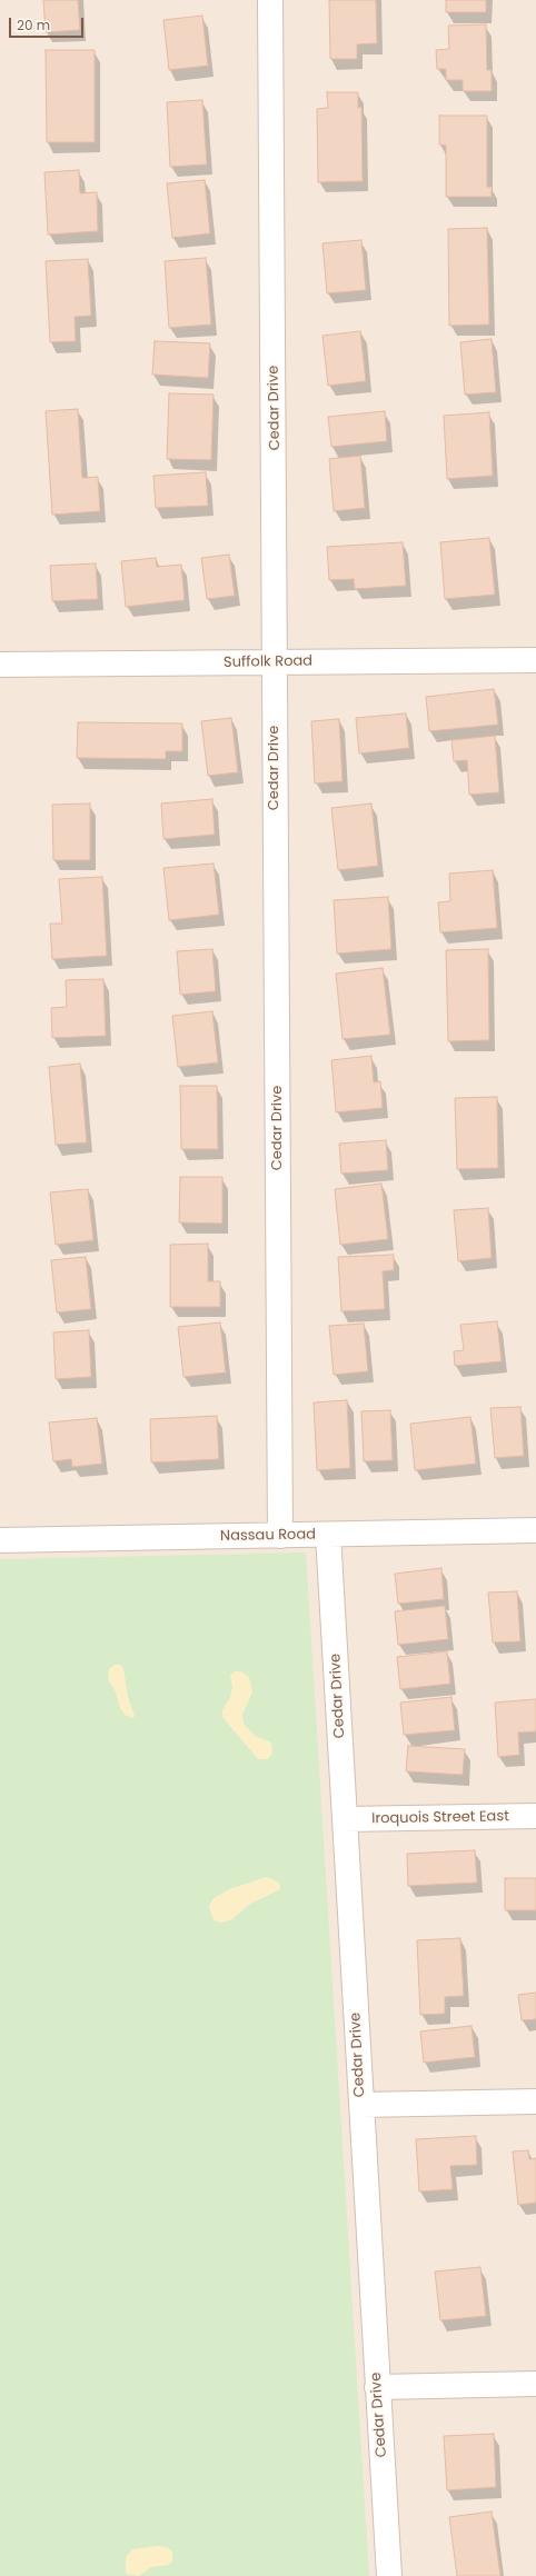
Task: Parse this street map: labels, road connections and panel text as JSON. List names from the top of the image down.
{
  "streets": {
    "street": [
      "Cedar Drive",
      "Suffolk Road",
      "Nassau Road",
      "Iroquois Street East"
    ]
  },
  "crossings": [
    ["Cedar Drive", "Suffolk Road"],
    ["Cedar Drive", "Nassau Road"],
    ["Cedar Drive", "Iroquois Street East"]
  ],
  "scale_bar": "20 m"
}
